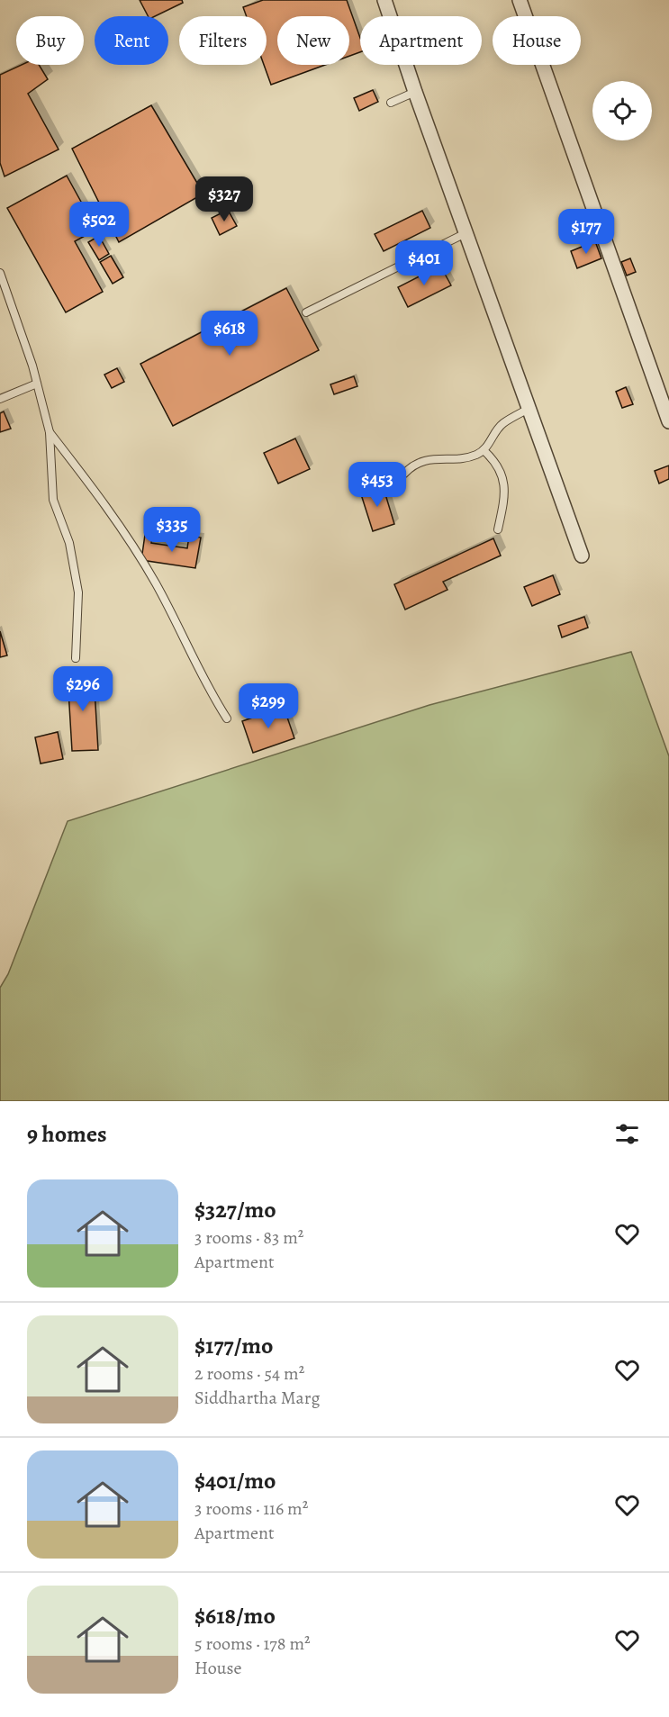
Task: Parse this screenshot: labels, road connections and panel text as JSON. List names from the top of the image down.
{
  "page": {
    "chip": [
      "Buy",
      "Rent",
      "Filters",
      "New",
      "Apartment",
      "House"
    ],
    "price": [
      "$327",
      "$502",
      "$177",
      "$401",
      "$618",
      "$453",
      "$335",
      "$296",
      "$299"
    ],
    "heading": "9 homes",
    "list": [
      {
        "name": "$327/mo",
        "note": "3 rooms · 83 m² · Apartment"
      },
      {
        "name": "$177/mo",
        "note": "2 rooms · 54 m² · Siddhartha Marg"
      },
      {
        "name": "$401/mo",
        "note": "3 rooms · 116 m² · Apartment"
      },
      {
        "name": "$618/mo",
        "note": "5 rooms · 178 m² · House"
      }
    ]
  }
}
